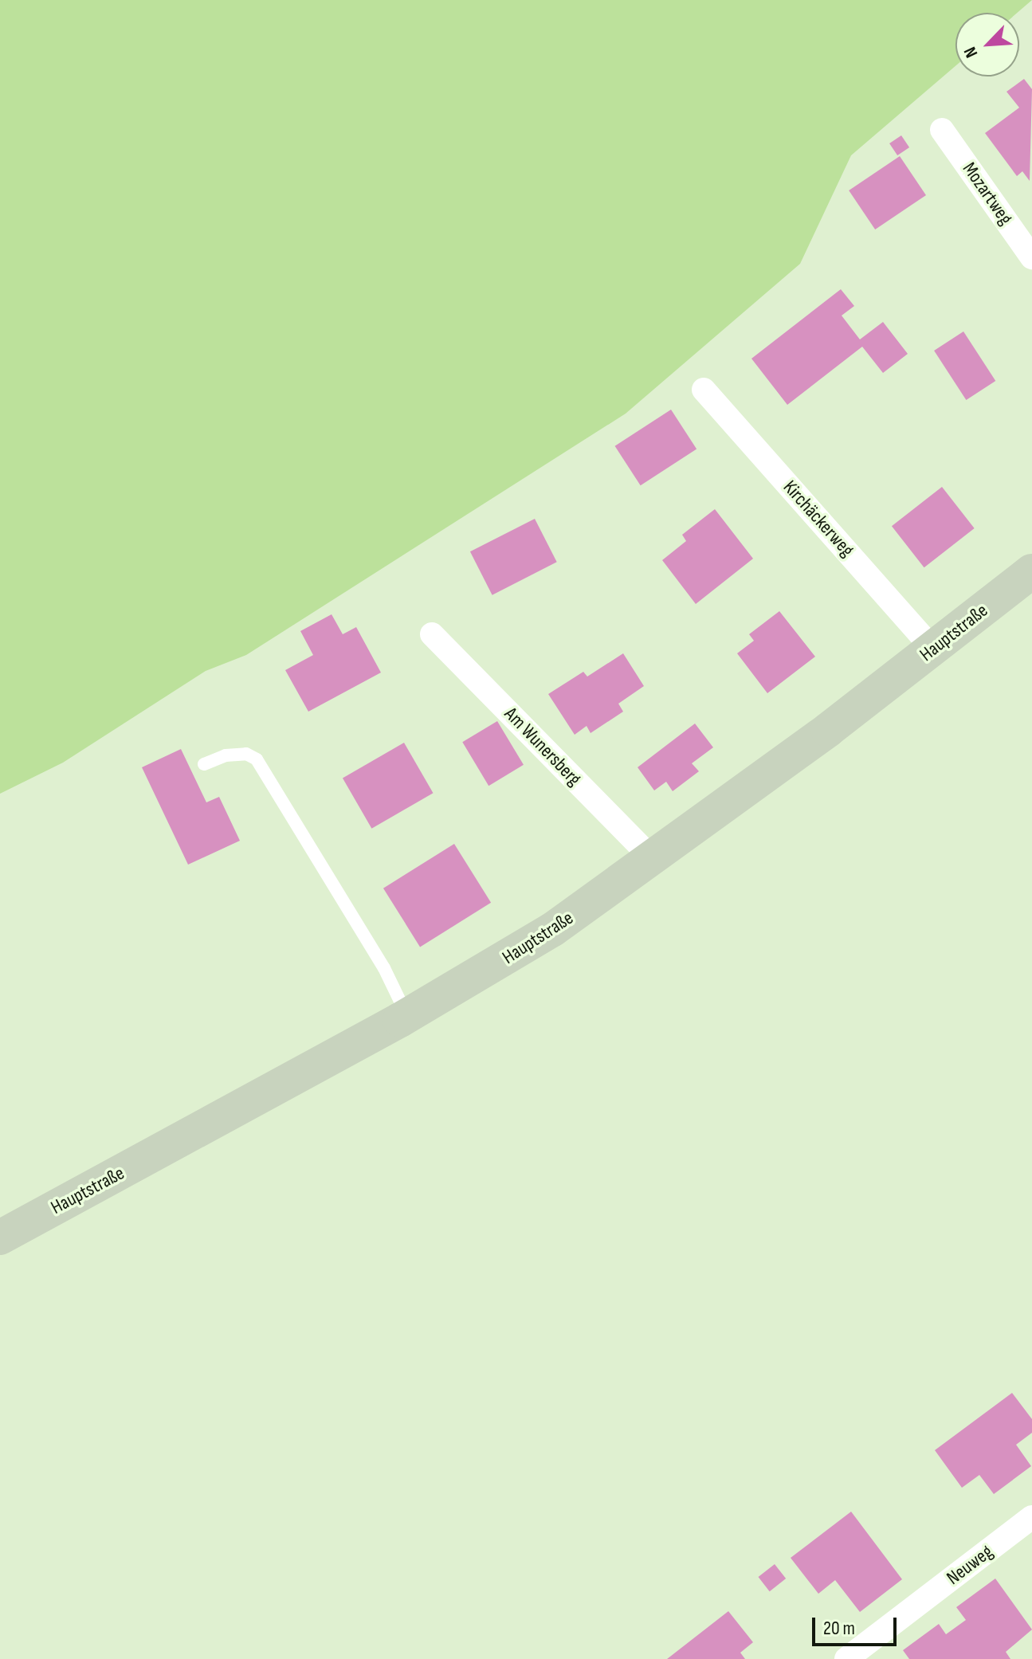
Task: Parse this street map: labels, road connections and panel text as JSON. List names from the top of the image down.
{
  "streets": {
    "main road": ["Hauptstraße"],
    "street": [
      "Mozartweg",
      "Kirchäckerweg",
      "Am Wunersberg",
      "Neuweg"
    ]
  },
  "crossings": [
    ["Kirchäckerweg", "Hauptstraße"],
    ["Hauptstraße", "Am Wunersberg"]
  ],
  "scale_bar": "20 m",
  "north": "bottom left"
}
